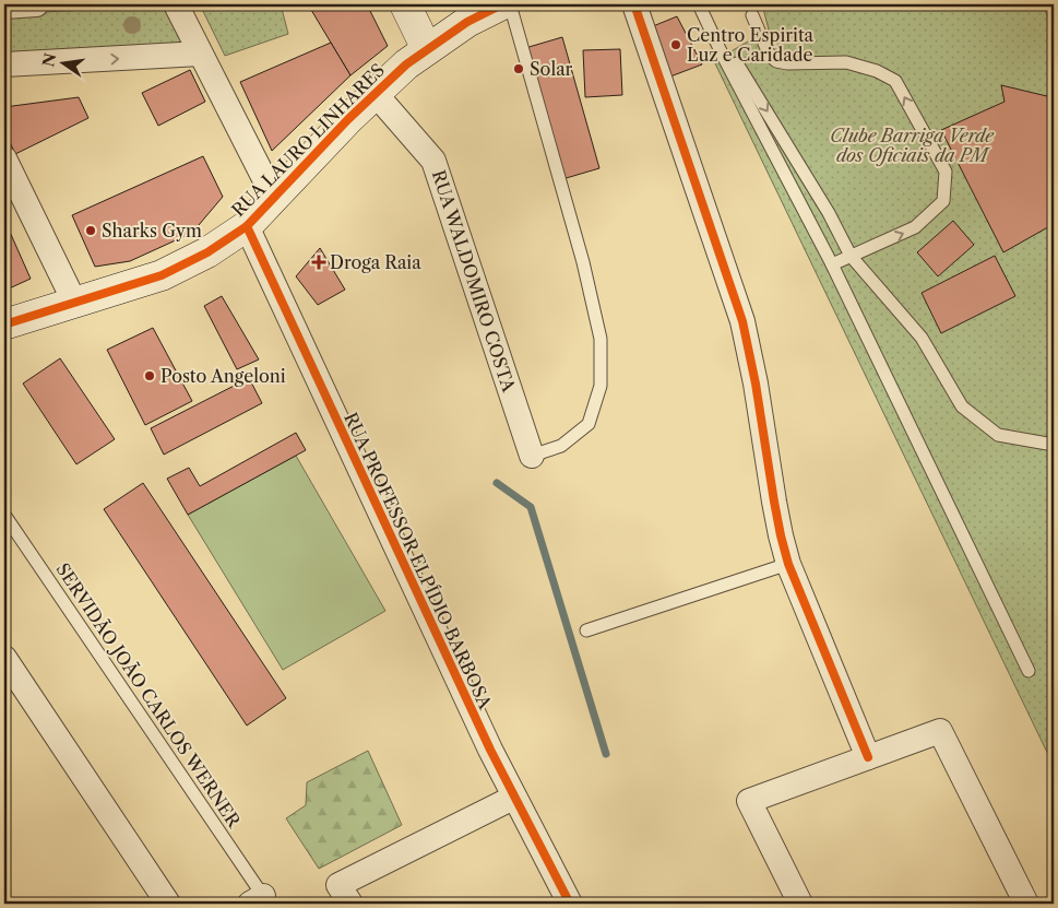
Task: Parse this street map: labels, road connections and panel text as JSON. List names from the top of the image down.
{
  "streets": {
    "main road": ["RUA LAURO LINHARES"],
    "street": ["RUA WALDOMIRO COSTA", "RUA PROFESSOR ELPÍDIO BARBOSA"],
    "lane": ["SERVIDÃO JOÃO CARLOS WERNER"]
  },
  "crossings": [
    ["RUA LAURO LINHARES", "RUA WALDOMIRO COSTA"],
    ["RUA LAURO LINHARES", "RUA PROFESSOR ELPÍDIO BARBOSA"]
  ],
  "parks": ["Clube Barriga Verde dos Oficiais da PM"],
  "places": {
    "other": [
      "Centro Espirita Luz e Caridade",
      "Solar",
      "Sharks Gym",
      "Posto Angeloni"
    ],
    "health": ["Droga Raia"]
  },
  "north": "left"
}
